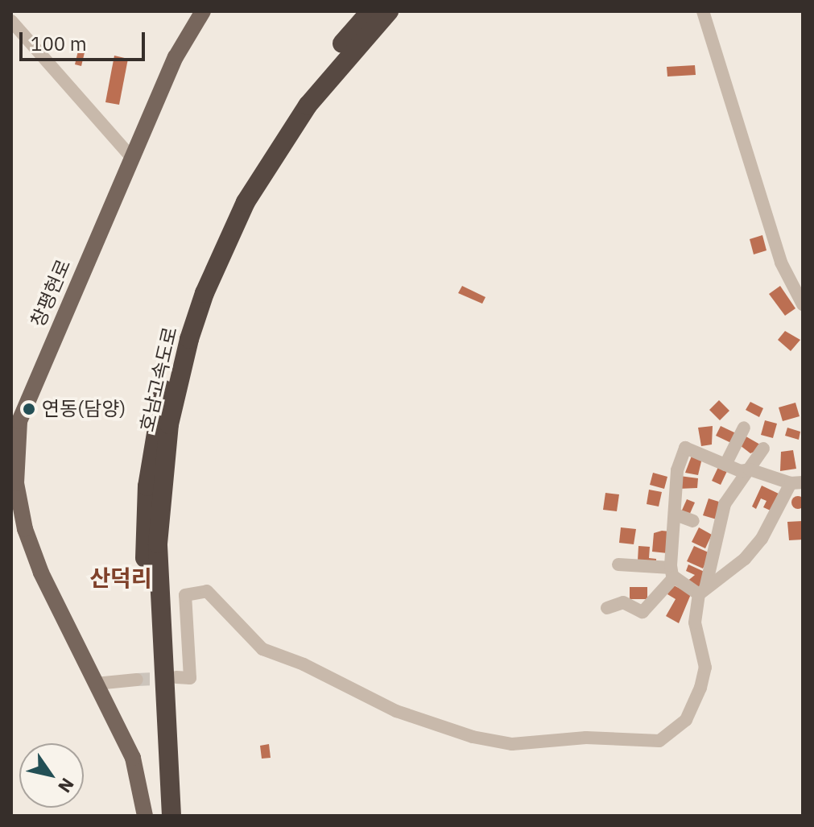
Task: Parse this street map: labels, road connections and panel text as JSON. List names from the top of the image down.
{
  "streets": {
    "highway": ["호남고속도로"],
    "main road": ["창평현로"]
  },
  "districts": ["산덕리"],
  "places": ["연동(담양)"],
  "scale_bar": "100 m",
  "north": "bottom right"
}
